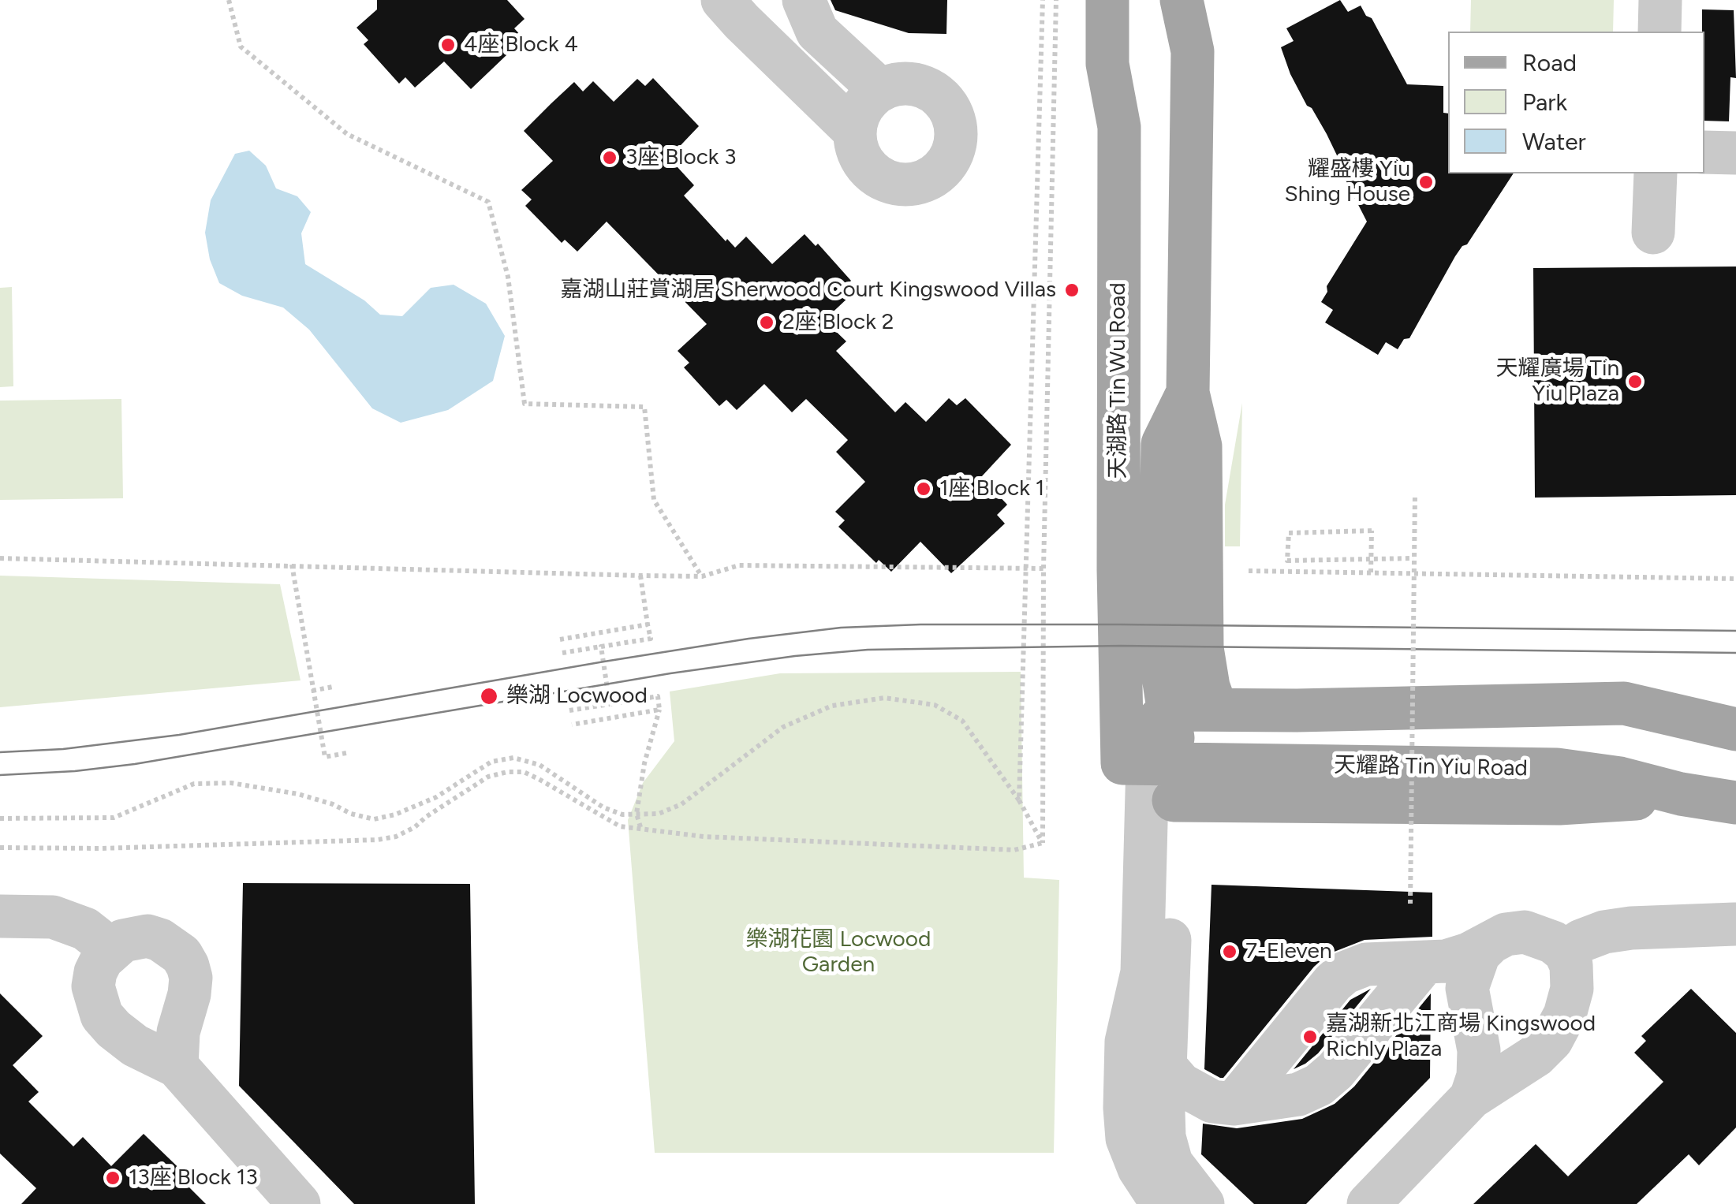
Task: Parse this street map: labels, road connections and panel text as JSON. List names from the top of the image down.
{
  "streets": {
    "main road": ["天湖路 Tin Wu Road", "天耀路 Tin Yiu Road"]
  },
  "crossings": [
    ["天湖路 Tin Wu Road", "天耀路 Tin Yiu Road"]
  ],
  "parks": ["樂湖花園 Locwood Garden"],
  "places": [
    "4座 Block 4",
    "3座 Block 3",
    "耀盛樓 Yiu Shing House",
    "嘉湖山莊賞湖居 Sherwood Court Kingswood Villas",
    "2座 Block 2",
    "天耀廣場 Tin Yiu Plaza",
    "1座 Block 1",
    "樂湖 Locwood",
    "7-Eleven",
    "嘉湖新北江商場 Kingswood Richly Plaza",
    "13座 Block 13"
  ],
  "legend": ["Road", "Park", "Water"]
}
